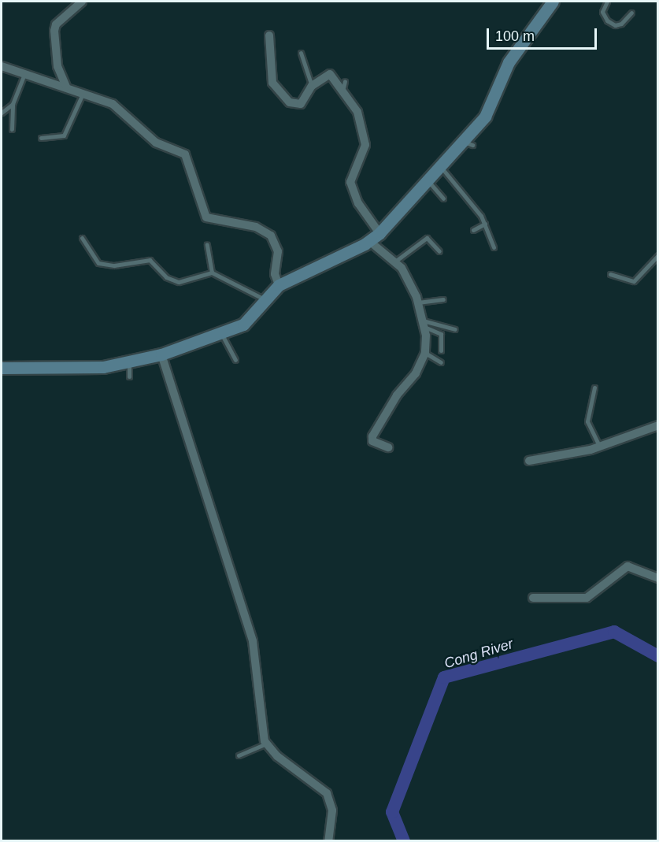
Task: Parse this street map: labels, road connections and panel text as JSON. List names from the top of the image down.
{
  "water": ["Cong River"],
  "scale_bar": "100 m"
}
